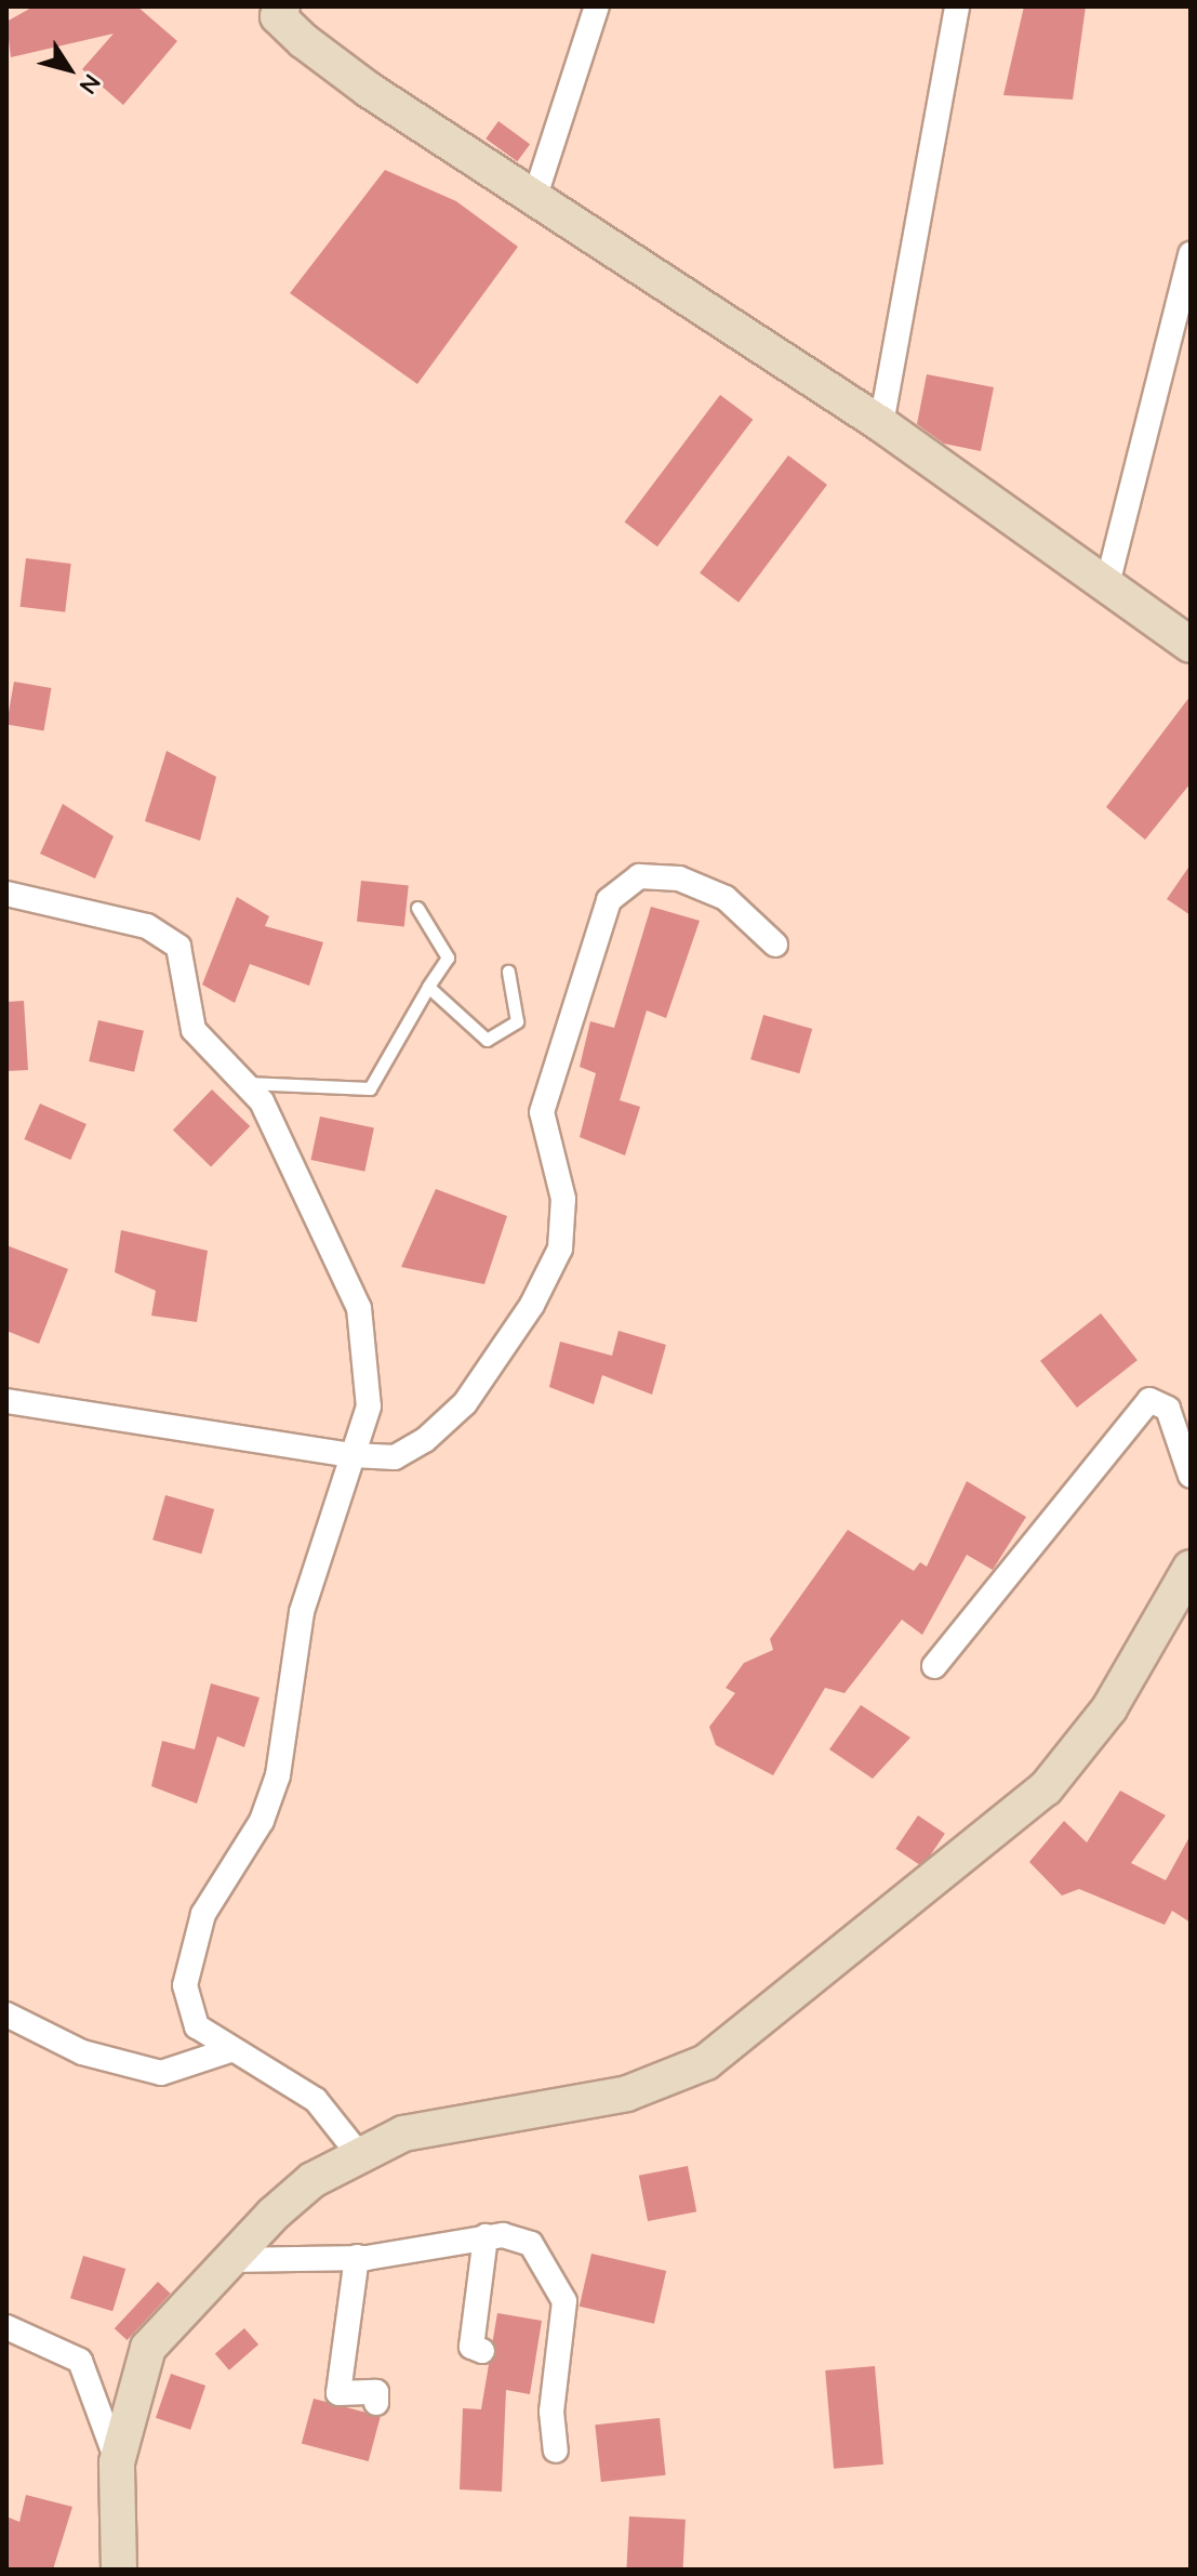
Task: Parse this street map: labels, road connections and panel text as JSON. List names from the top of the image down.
{
  "north": "bottom right"
}
